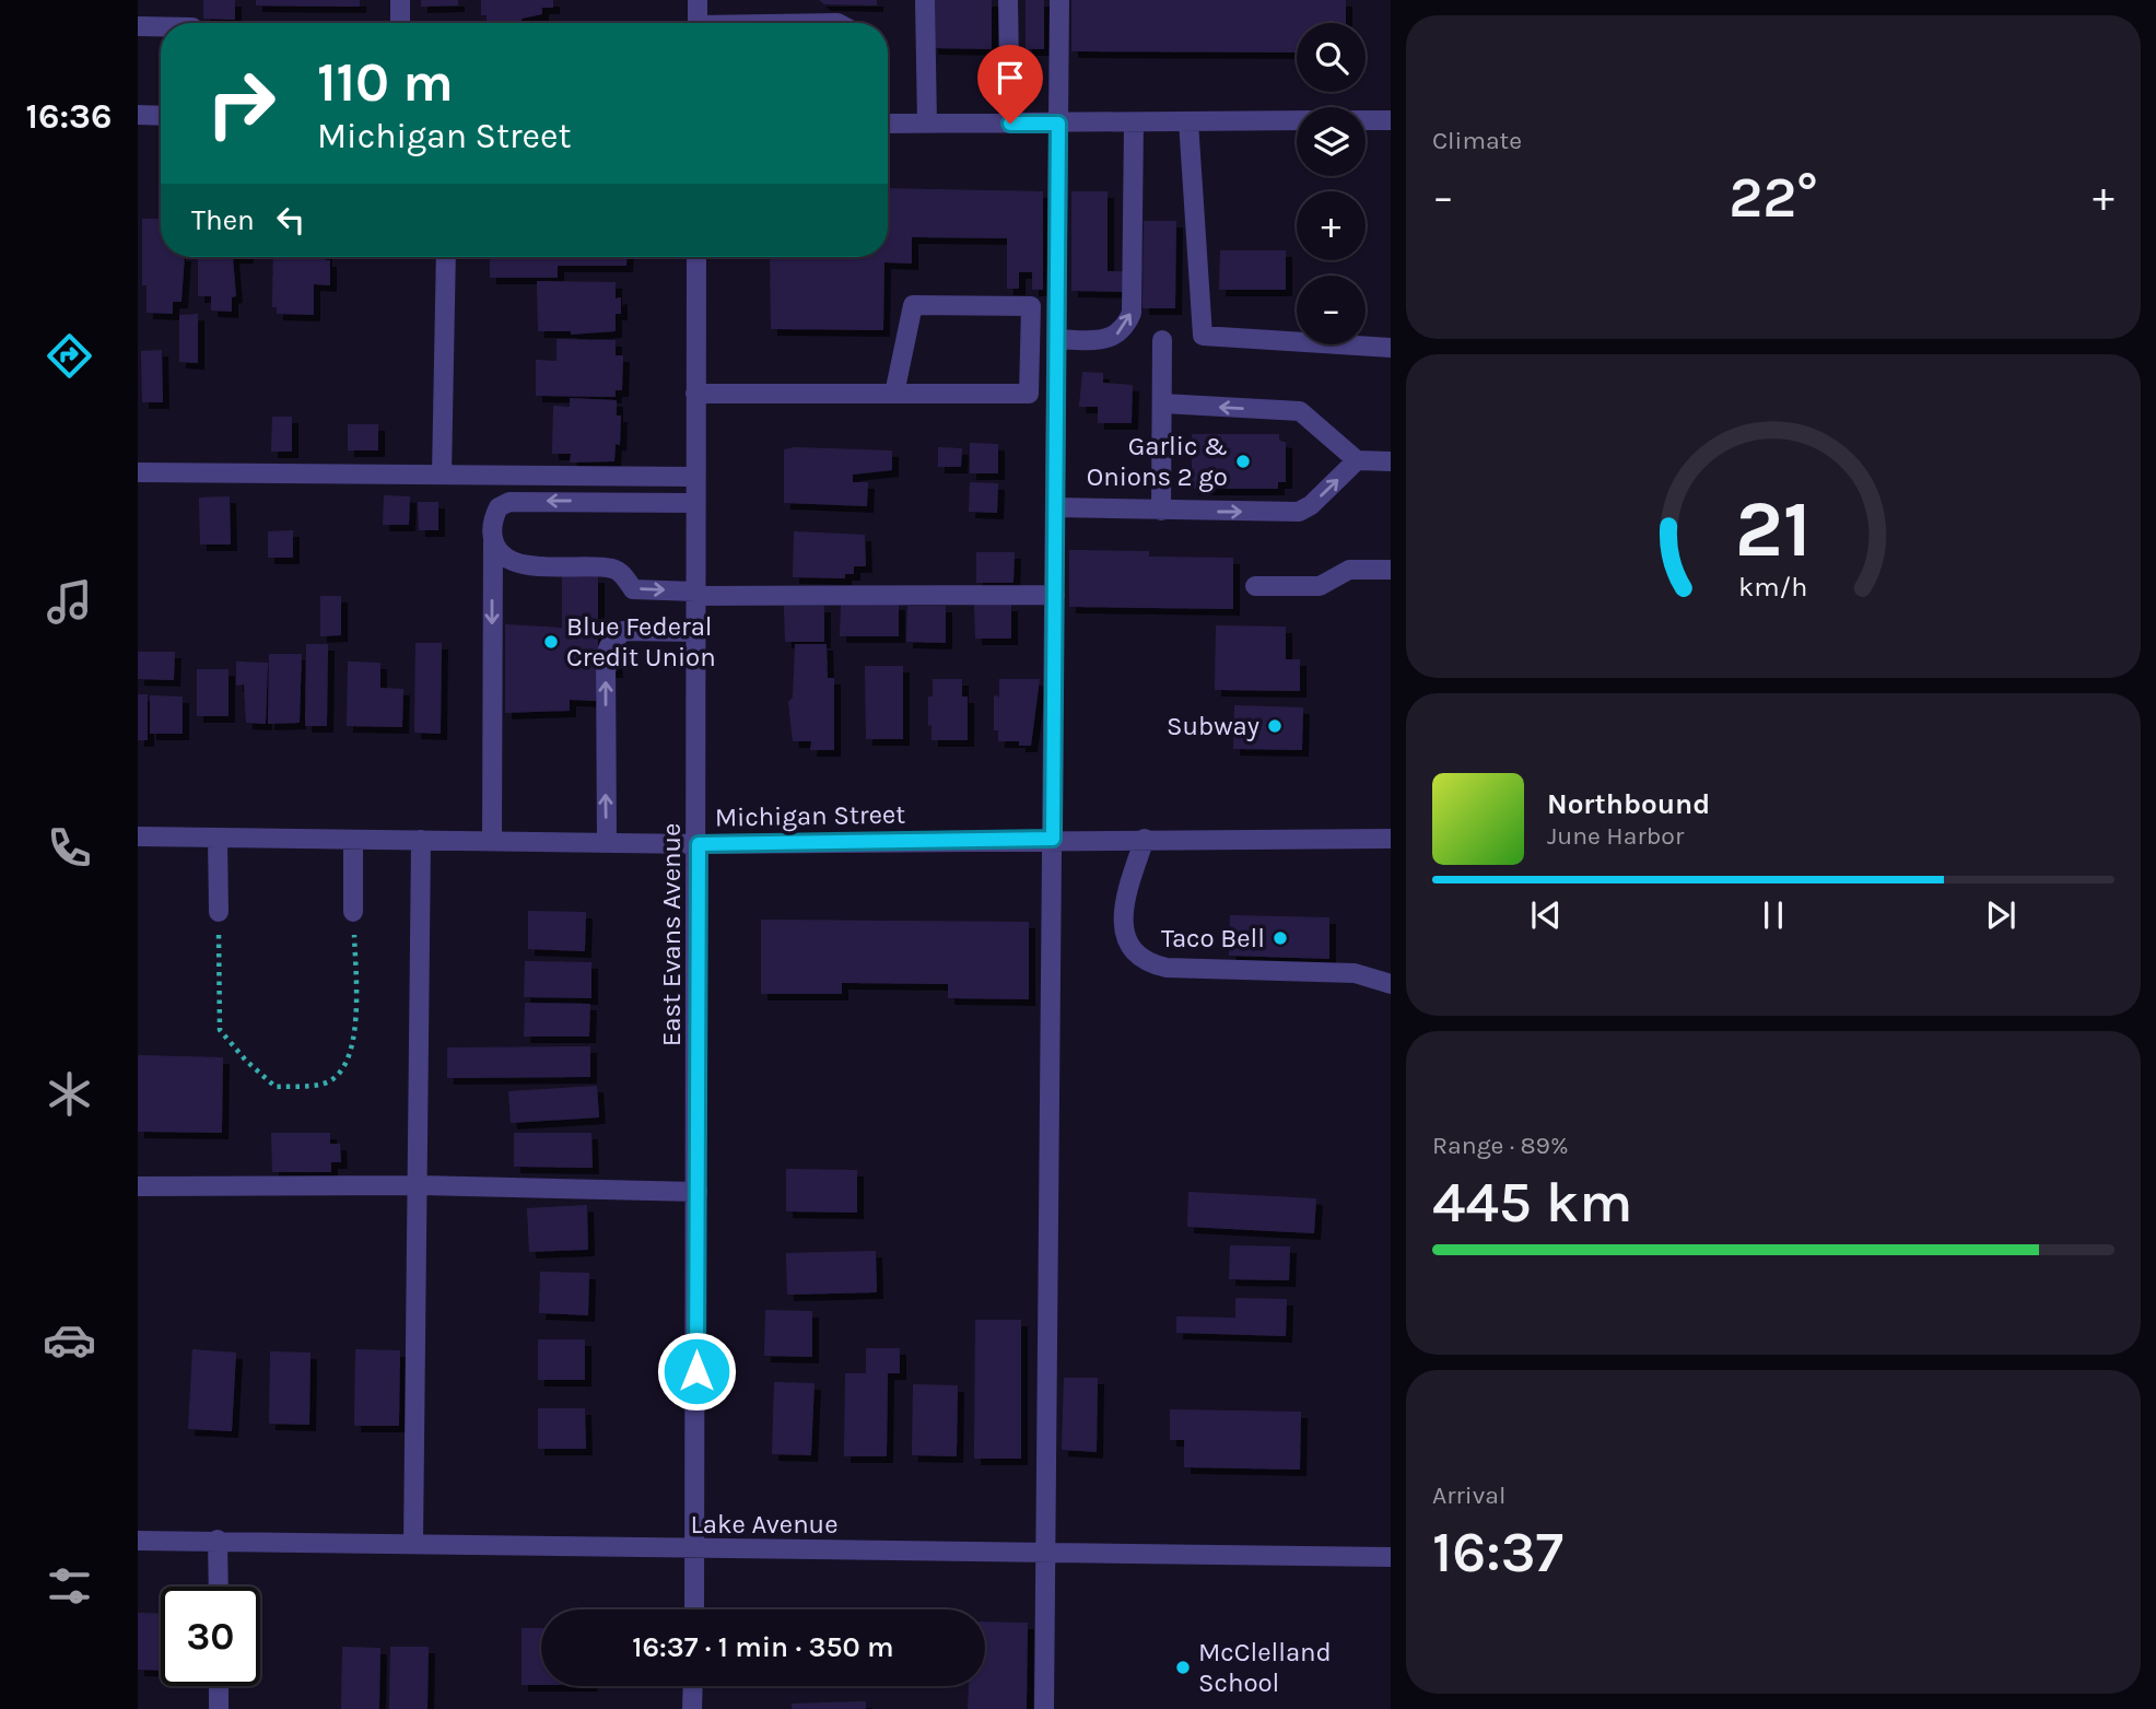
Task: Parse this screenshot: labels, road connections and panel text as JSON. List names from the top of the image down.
{
  "streets": {
    "street": ["Michigan Street", "East Evans Avenue", "Lake Avenue"]
  },
  "crossings": [
    ["Michigan Street", "East Evans Avenue"],
    ["East Evans Avenue", "Lake Avenue"]
  ],
  "places": [
    "Garlic & Onions 2 go",
    "Blue Federal Credit Union",
    "Subway",
    "Taco Bell",
    "McClelland School"
  ],
  "page": {
    "tabs": "16:36",
    "tile": [
      "Climate",
      ["Range · 89%", "445 km"],
      ["Arrival", "16:37"]
    ],
    "map_buttons": ["+", "−"],
    "turn": ["110 m", "Michigan Street"],
    "heat": ["−", "22°", "+"],
    "then": "Then",
    "song": ["Northbound", "June Harbor"],
    "limit": "30",
    "trip": "16:37 · 1 min · 350 m",
    "gauge": ["21", "km/h"]
  }
}
